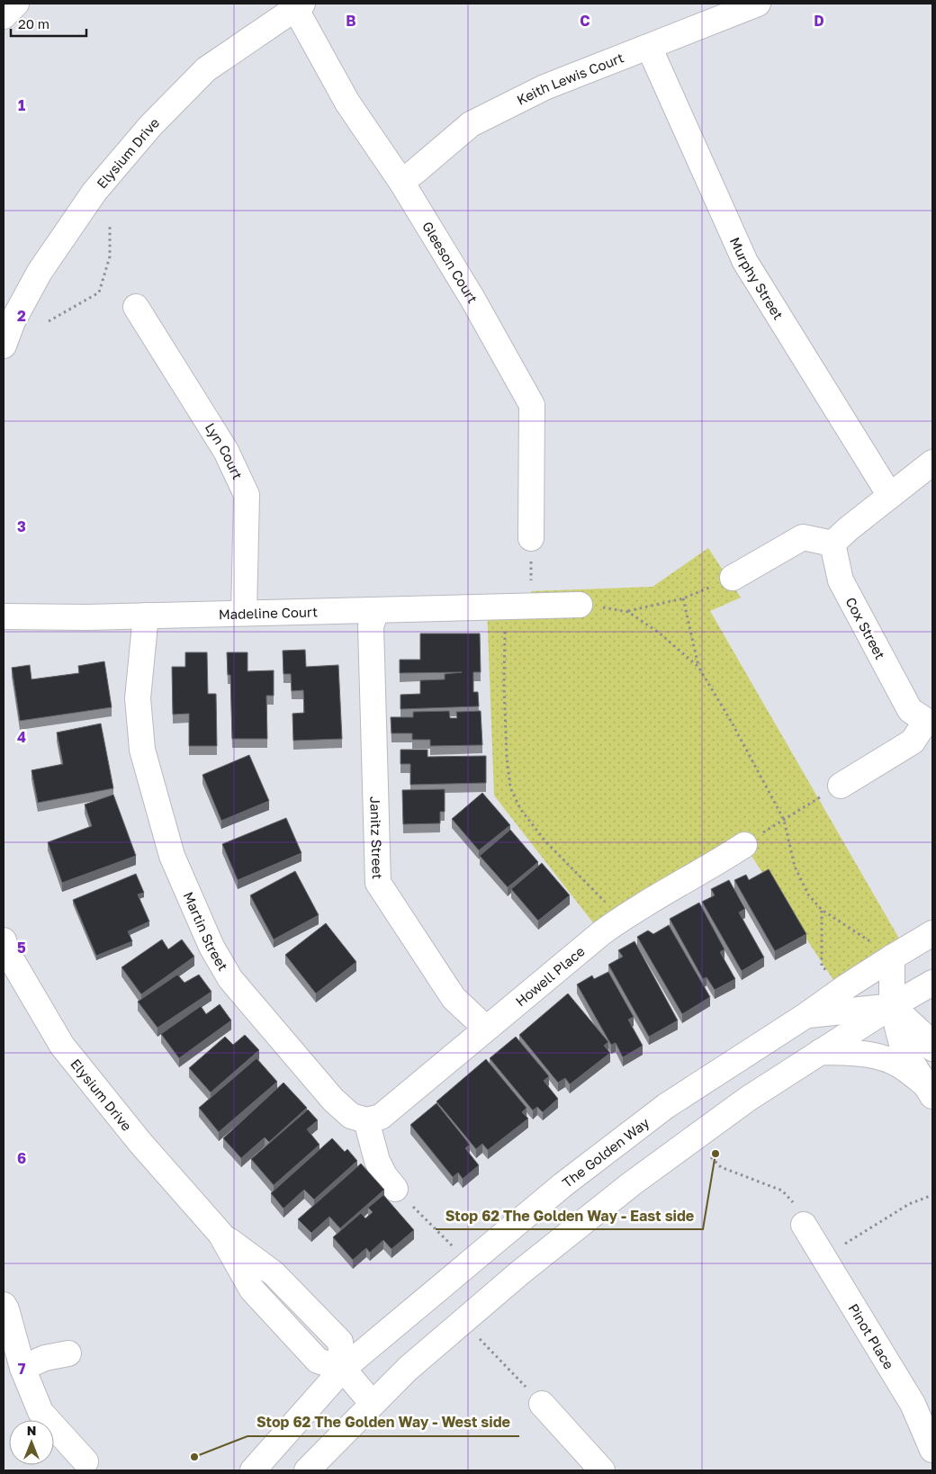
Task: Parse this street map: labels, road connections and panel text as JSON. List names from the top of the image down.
{
  "streets": {
    "street": [
      "Keith Lewis Court",
      "Elysium Drive",
      "Gleeson Court",
      "Murphy Street",
      "Lyn Court",
      "Madeline Court",
      "Cox Street",
      "Janitz Street",
      "Martin Street",
      "Howell Place",
      "The Golden Way",
      "Pinot Place"
    ]
  },
  "crossings": [
    ["Keith Lewis Court", "Gleeson Court"],
    ["Keith Lewis Court", "Murphy Street"],
    ["Elysium Drive", "Gleeson Court"],
    ["Elysium Drive", "The Golden Way"],
    ["Lyn Court", "Madeline Court"],
    ["Madeline Court", "Janitz Street"],
    ["Madeline Court", "Martin Street"],
    ["Janitz Street", "Howell Place"],
    ["Martin Street", "Howell Place"]
  ],
  "places": ["Stop 62 The Golden Way - East side", "Stop 62 The Golden Way - West side"],
  "scale_bar": "20 m",
  "north": "top",
  "grid": {
    "columns": ["B", "C", "D"],
    "rows": [
      "1",
      "2",
      "3",
      "4",
      "5",
      "6",
      "7"
    ]
  }
}
